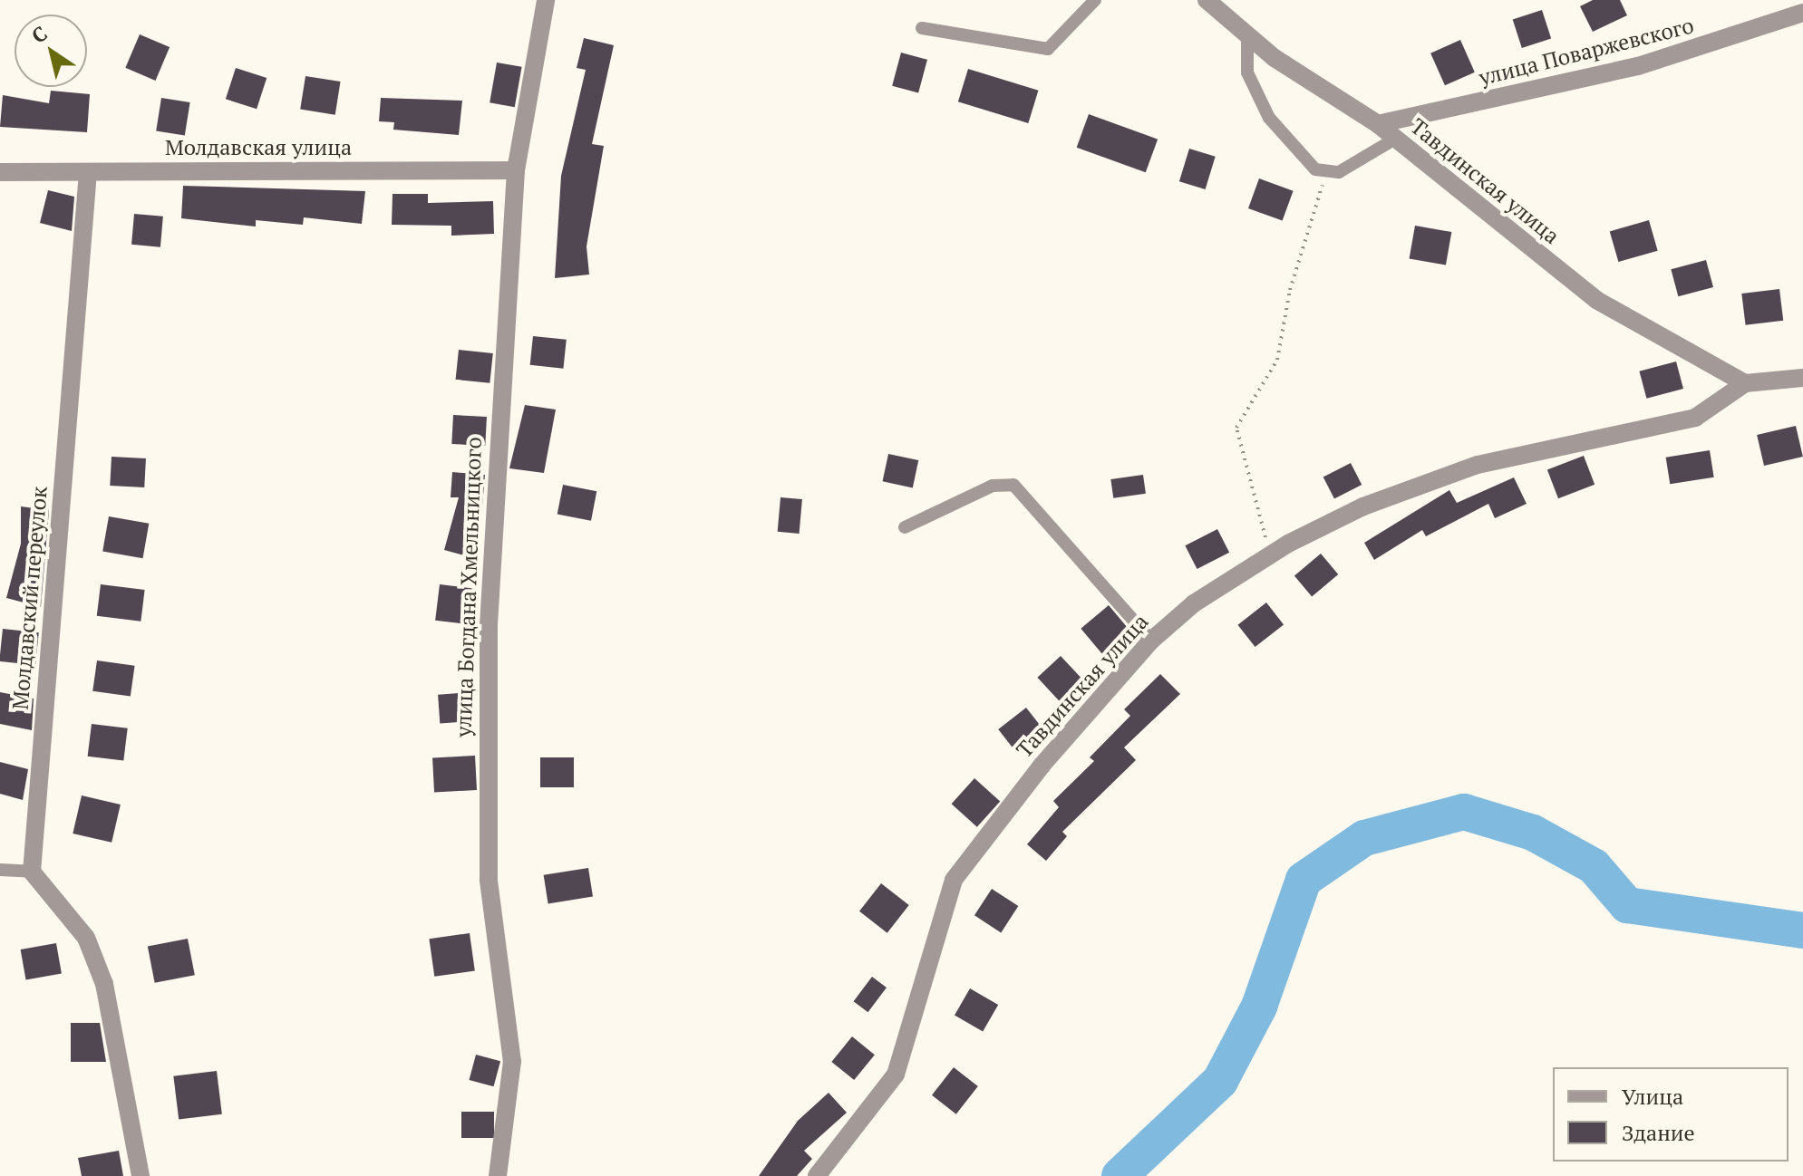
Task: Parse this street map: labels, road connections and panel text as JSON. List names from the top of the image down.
{
  "streets": {
    "street": [
      "улица Поваржевского",
      "Молдавская улица",
      "Тавдинская улица",
      "улица Богдана Хмельницкого",
      "Молдавский переулок"
    ]
  },
  "crossings": [
    ["улица Поваржевского", "Тавдинская улица"],
    ["Молдавская улица", "улица Богдана Хмельницкого"],
    ["Молдавская улица", "Молдавский переулок"]
  ],
  "legend": ["Улица", "Здание"],
  "north": "top left"
}
